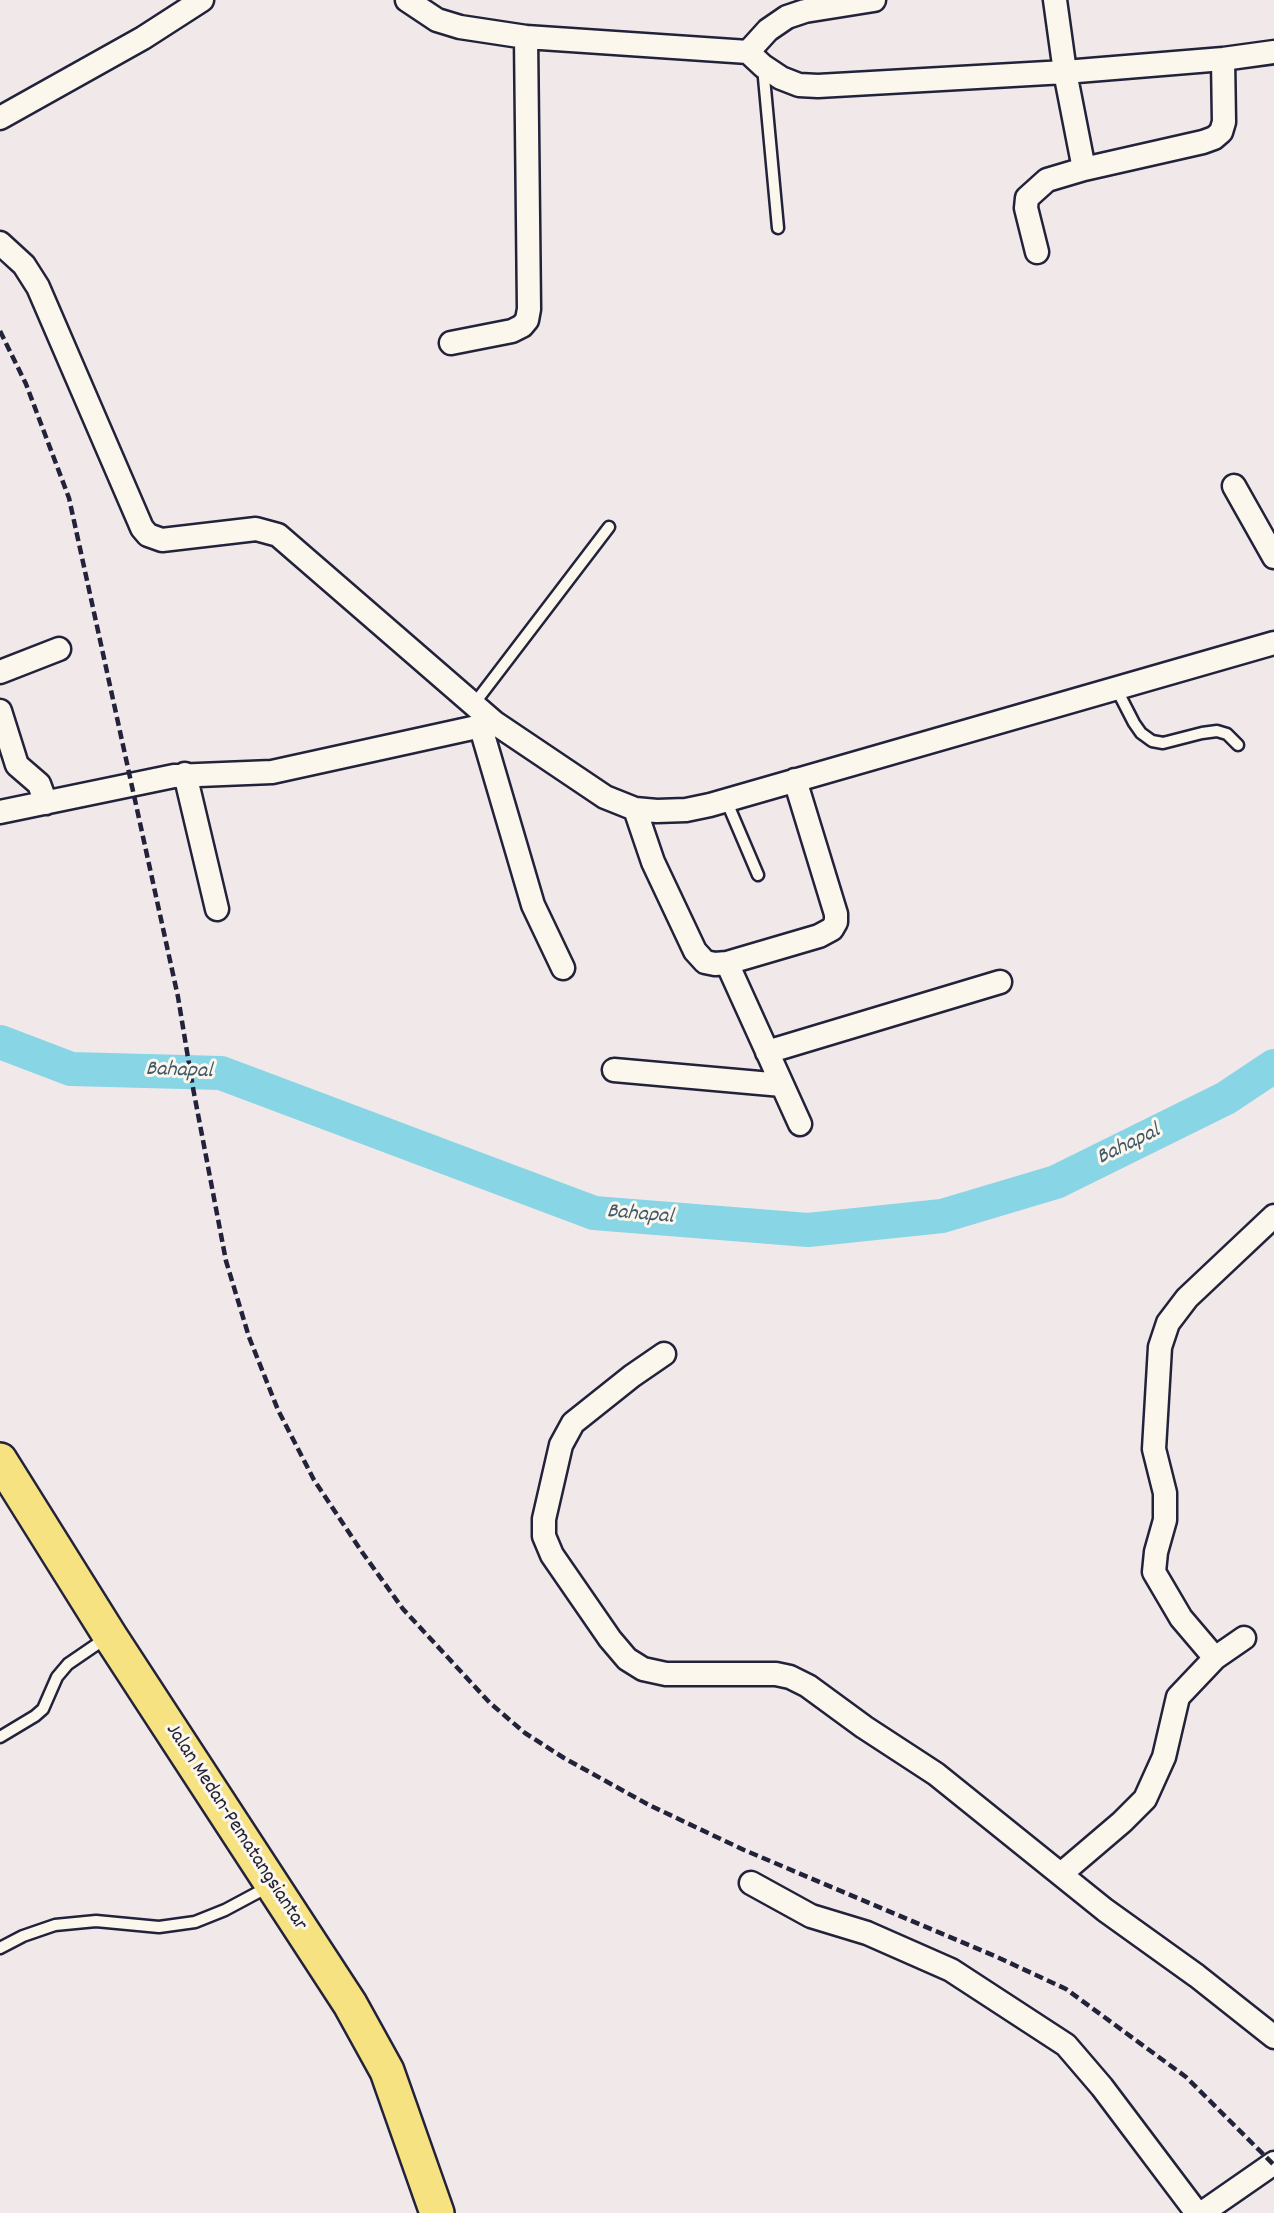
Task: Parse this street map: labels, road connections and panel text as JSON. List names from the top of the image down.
{
  "streets": {
    "highway": ["Jalan Medan-Pematangsiantar"]
  },
  "water": ["Bahapal"]
}
